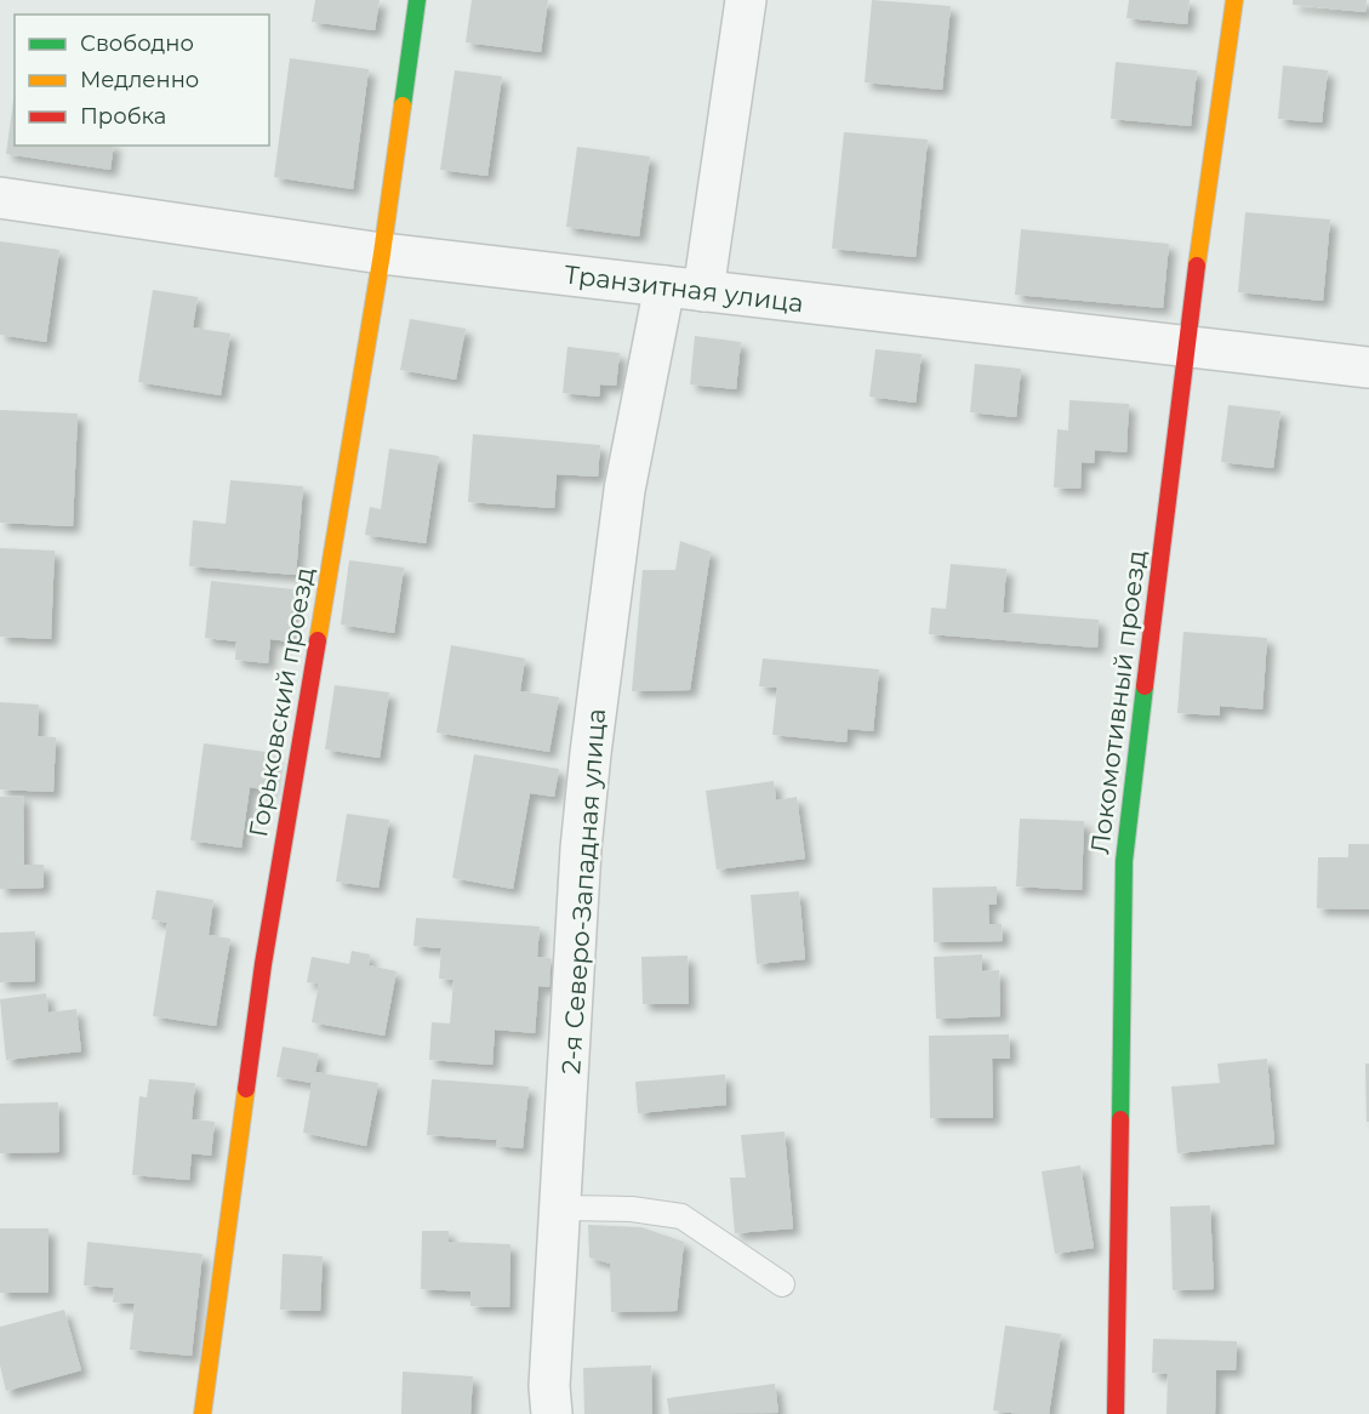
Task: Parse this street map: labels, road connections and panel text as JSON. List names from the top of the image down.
{
  "streets": {
    "street": [
      "Транзитная улица",
      "Горьковский проезд",
      "Локомотивный проезд",
      "2-я Северо-Западная улица"
    ]
  },
  "crossings": [
    ["Транзитная улица", "Горьковский проезд"],
    ["Транзитная улица", "Локомотивный проезд"],
    ["Транзитная улица", "2-я Северо-Западная улица"]
  ],
  "legend": ["Свободно", "Медленно", "Пробка"]
}
